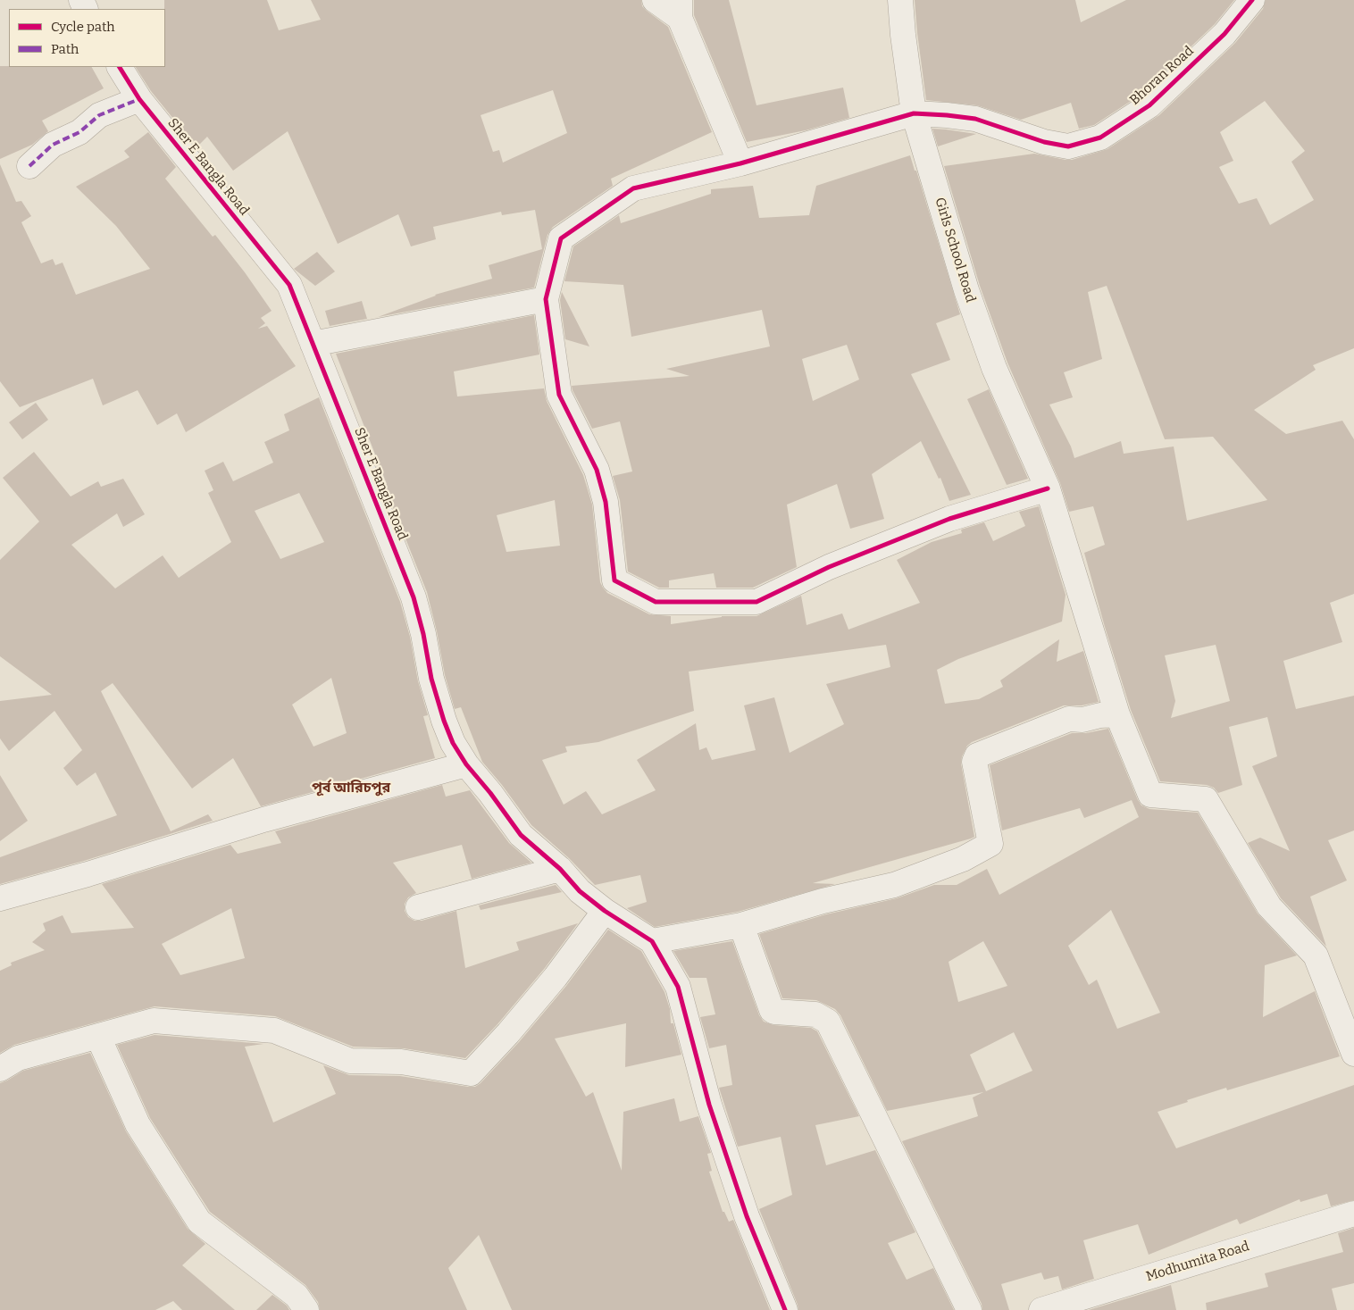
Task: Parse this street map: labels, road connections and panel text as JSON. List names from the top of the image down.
{
  "streets": {
    "street": [
      "Bhoran Road",
      "Sher E Bangla Road",
      "Girls School Road",
      "Modhumita Road"
    ]
  },
  "crossings": [
    ["Bhoran Road", "Girls School Road"]
  ],
  "districts": ["পূর্ব আরিচপুর"],
  "legend": ["Cycle path", "Path"]
}
